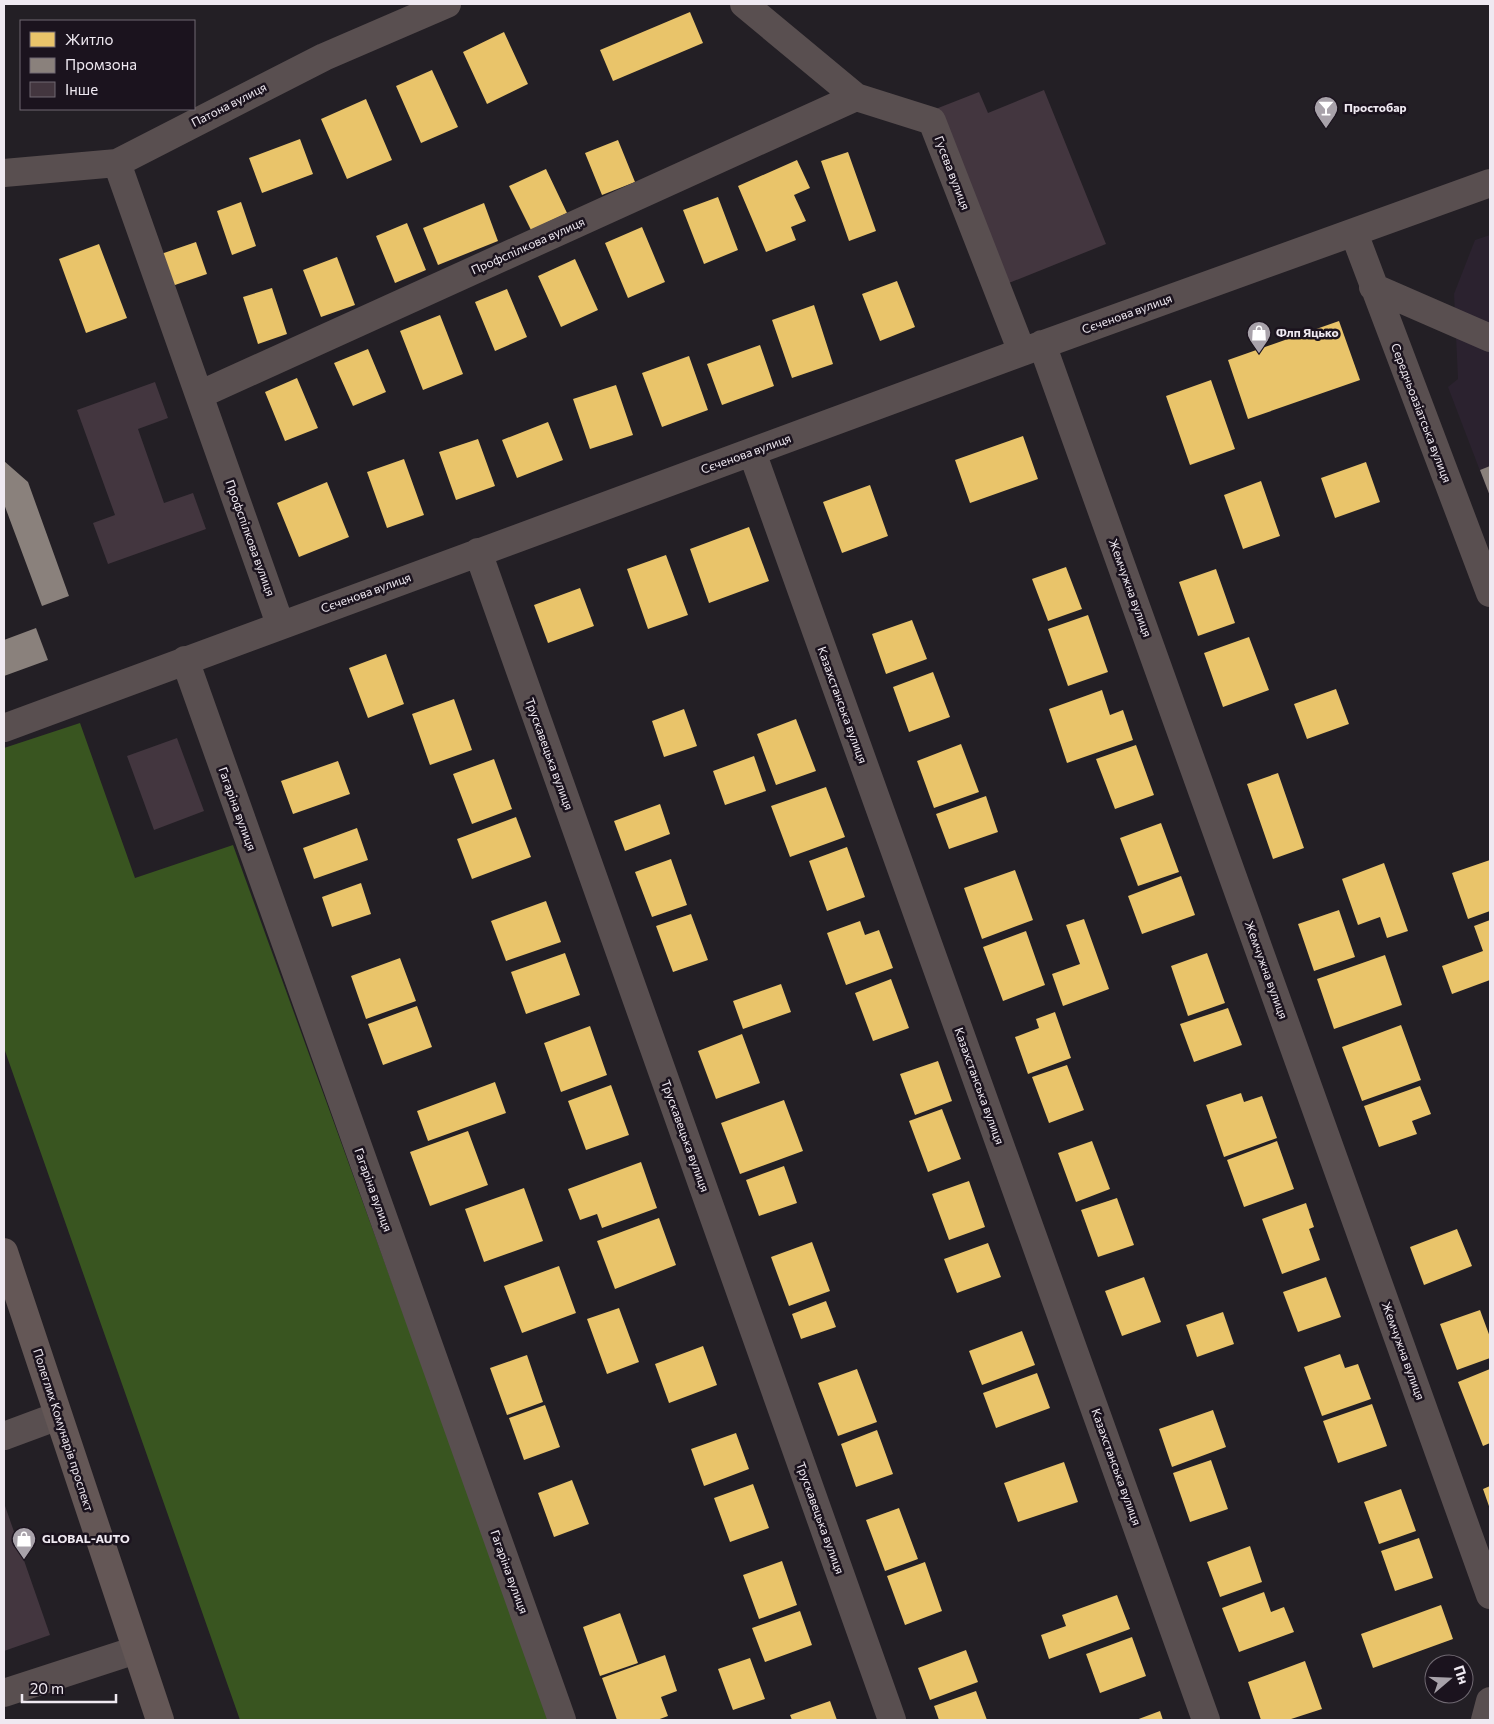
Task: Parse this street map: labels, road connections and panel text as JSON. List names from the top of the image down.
{
  "streets": {
    "main road": ["Полеглих Комунарів проспект"],
    "street": [
      "Патона вулиця",
      "Гусєва вулиця",
      "Профспілкова вулиця",
      "Сєченова вулиця",
      "Середньоазіатська вулиця",
      "Жемчужна вулиця",
      "Казахстанська вулиця",
      "Трускавецька вулиця",
      "Гагаріна вулиця"
    ]
  },
  "crossings": [
    ["Патона вулиця", "Профспілкова вулиця"],
    ["Гусєва вулиця", "Профспілкова вулиця"],
    ["Гусєва вулиця", "Сєченова вулиця"],
    ["Гусєва вулиця", "Жемчужна вулиця"],
    ["Профспілкова вулиця", "Сєченова вулиця"],
    ["Сєченова вулиця", "Середньоазіатська вулиця"],
    ["Сєченова вулиця", "Жемчужна вулиця"],
    ["Сєченова вулиця", "Казахстанська вулиця"],
    ["Сєченова вулиця", "Трускавецька вулиця"],
    ["Сєченова вулиця", "Гагаріна вулиця"]
  ],
  "places": {
    "bar": ["Простобар"],
    "shop": ["Флп Яцько", "GLOBAL-AUTO"]
  },
  "legend": ["Житло", "Промзона", "Інше"],
  "scale_bar": "20 m",
  "north": "right"
}
